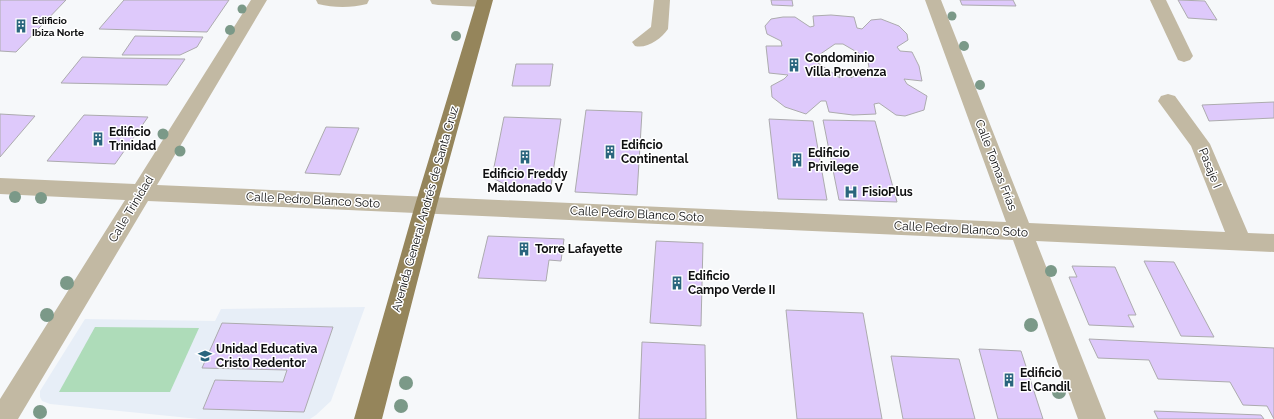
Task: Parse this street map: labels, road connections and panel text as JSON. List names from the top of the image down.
{
  "streets": {
    "main road": ["Avenida General Andrés de Santa Cruz"],
    "street": [
      "Calle Tomas Frías",
      "Pasaje I",
      "Calle Pedro Blanco Soto",
      "Calle Trinidad"
    ]
  },
  "crossings": [
    ["Calle Tomas Frías", "Calle Pedro Blanco Soto"],
    ["Pasaje I", "Calle Pedro Blanco Soto"],
    ["Calle Pedro Blanco Soto", "Calle Trinidad"],
    ["Calle Pedro Blanco Soto", "Avenida General Andrés de Santa Cruz"]
  ],
  "places": {
    "building": [
      "Edificio Ibiza Norte",
      "Condominio Villa Provenza",
      "Edificio Trinidad",
      "Edificio Continental",
      "Edificio Freddy Maldonado V",
      "Edificio Privilege",
      "Torre Lafayette",
      "Edificio Campo Verde II",
      "Edificio El Candil"
    ],
    "hospital": ["FisioPlus"],
    "school or university": ["Unidad Educativa Cristo Redentor"]
  }
}
